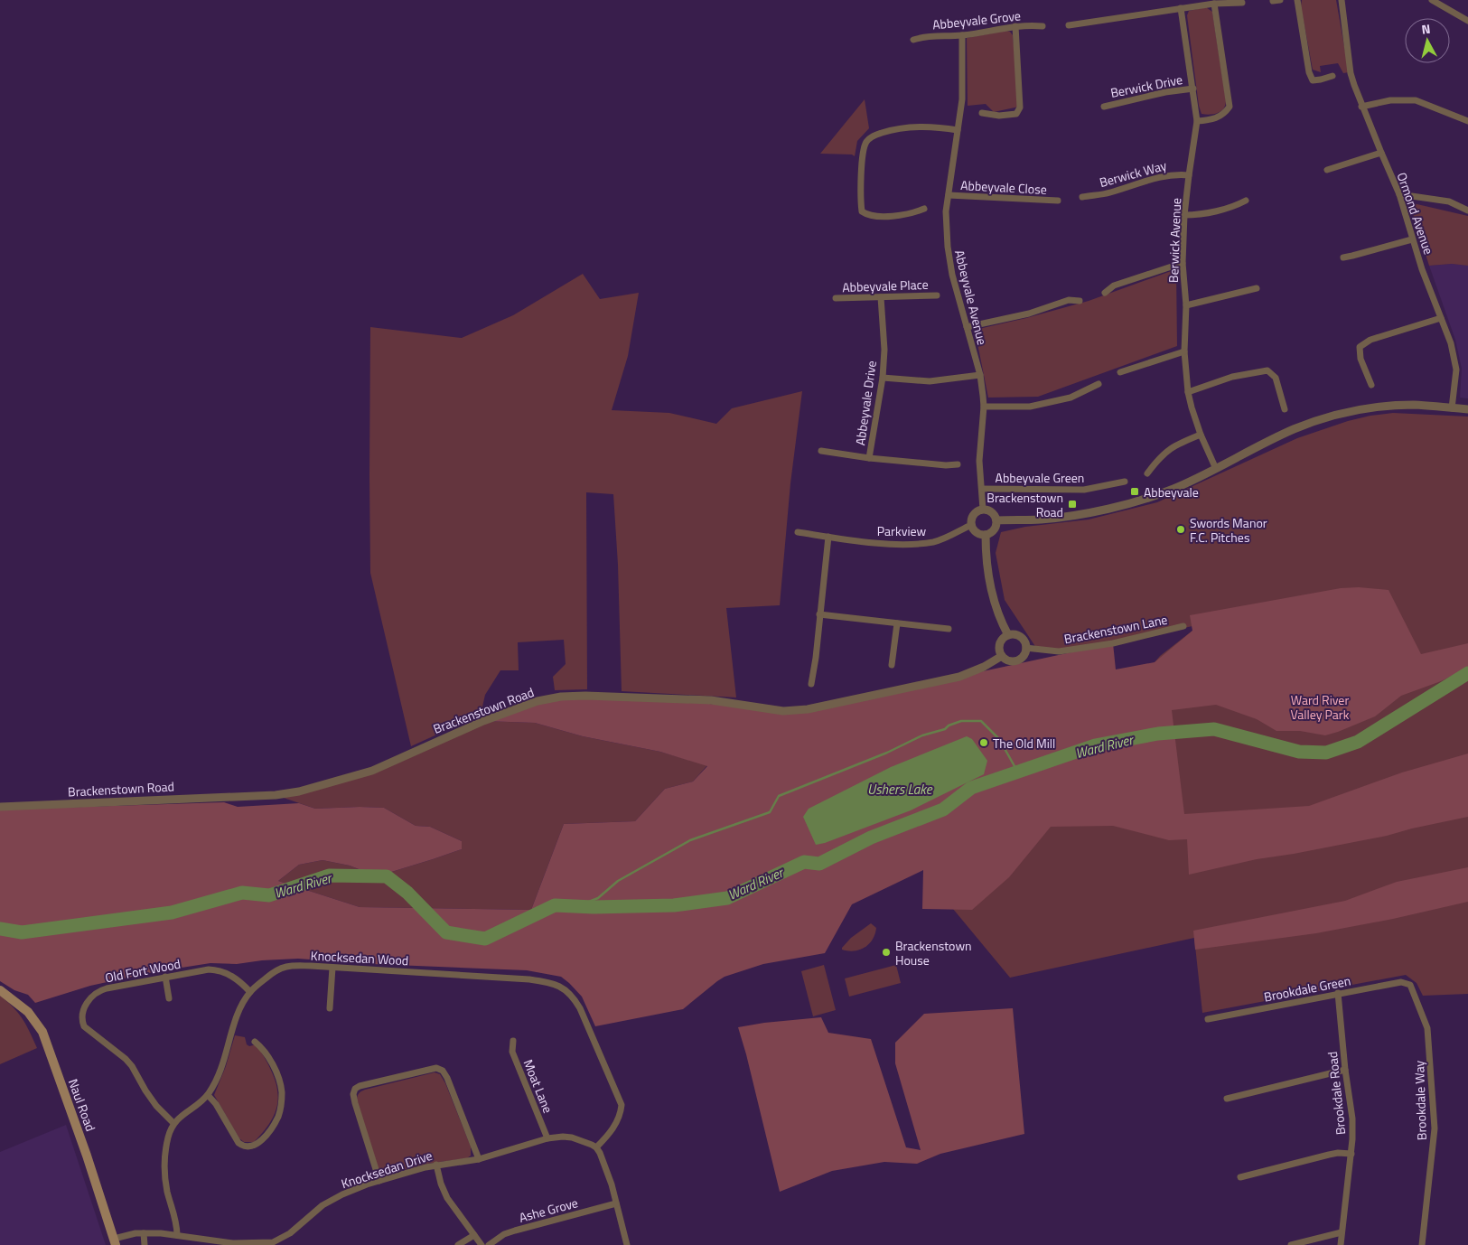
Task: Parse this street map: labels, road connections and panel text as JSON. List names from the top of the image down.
{
  "streets": {
    "main road": ["Naul Road"],
    "street": [
      "Abbeyvale Grove",
      "Berwick Drive",
      "Berwick Way",
      "Abbeyvale Close",
      "Ormond Avenue",
      "Berwick Avenue",
      "Abbeyvale Place",
      "Abbeyvale Avenue",
      "Abbeyvale Drive",
      "Abbeyvale Green",
      "Parkview",
      "Brackenstown Lane",
      "Brackenstown Road",
      "Knocksedan Wood",
      "Old Fort Wood",
      "Brookdale Green",
      "Moat Lane",
      "Brookdale Road",
      "Brookdale Way",
      "Knocksedan Drive",
      "Ashe Grove"
    ]
  },
  "crossings": [
    ["Abbeyvale Grove", "Abbeyvale Avenue"],
    ["Berwick Drive", "Berwick Avenue"],
    ["Berwick Way", "Berwick Avenue"],
    ["Abbeyvale Close", "Abbeyvale Avenue"],
    ["Abbeyvale Place", "Abbeyvale Drive"],
    ["Abbeyvale Avenue", "Abbeyvale Green"],
    ["Abbeyvale Avenue", "Parkview"],
    ["Brackenstown Lane", "Brackenstown Road"],
    ["Knocksedan Wood", "Old Fort Wood"],
    ["Knocksedan Wood", "Knocksedan Drive"],
    ["Brookdale Green", "Brookdale Road"],
    ["Brookdale Green", "Brookdale Way"],
    ["Moat Lane", "Knocksedan Drive"],
    ["Naul Road", "Knocksedan Drive"]
  ],
  "water": ["Ward River", "Ushers Lake"],
  "parks": ["Ward River Valley Park"],
  "places": {
    "transit": ["Abbeyvale", "Brackenstown Road"],
    "other": ["Swords Manor F.C. Pitches", "The Old Mill", "Brackenstown House"]
  },
  "north": "top"
}
